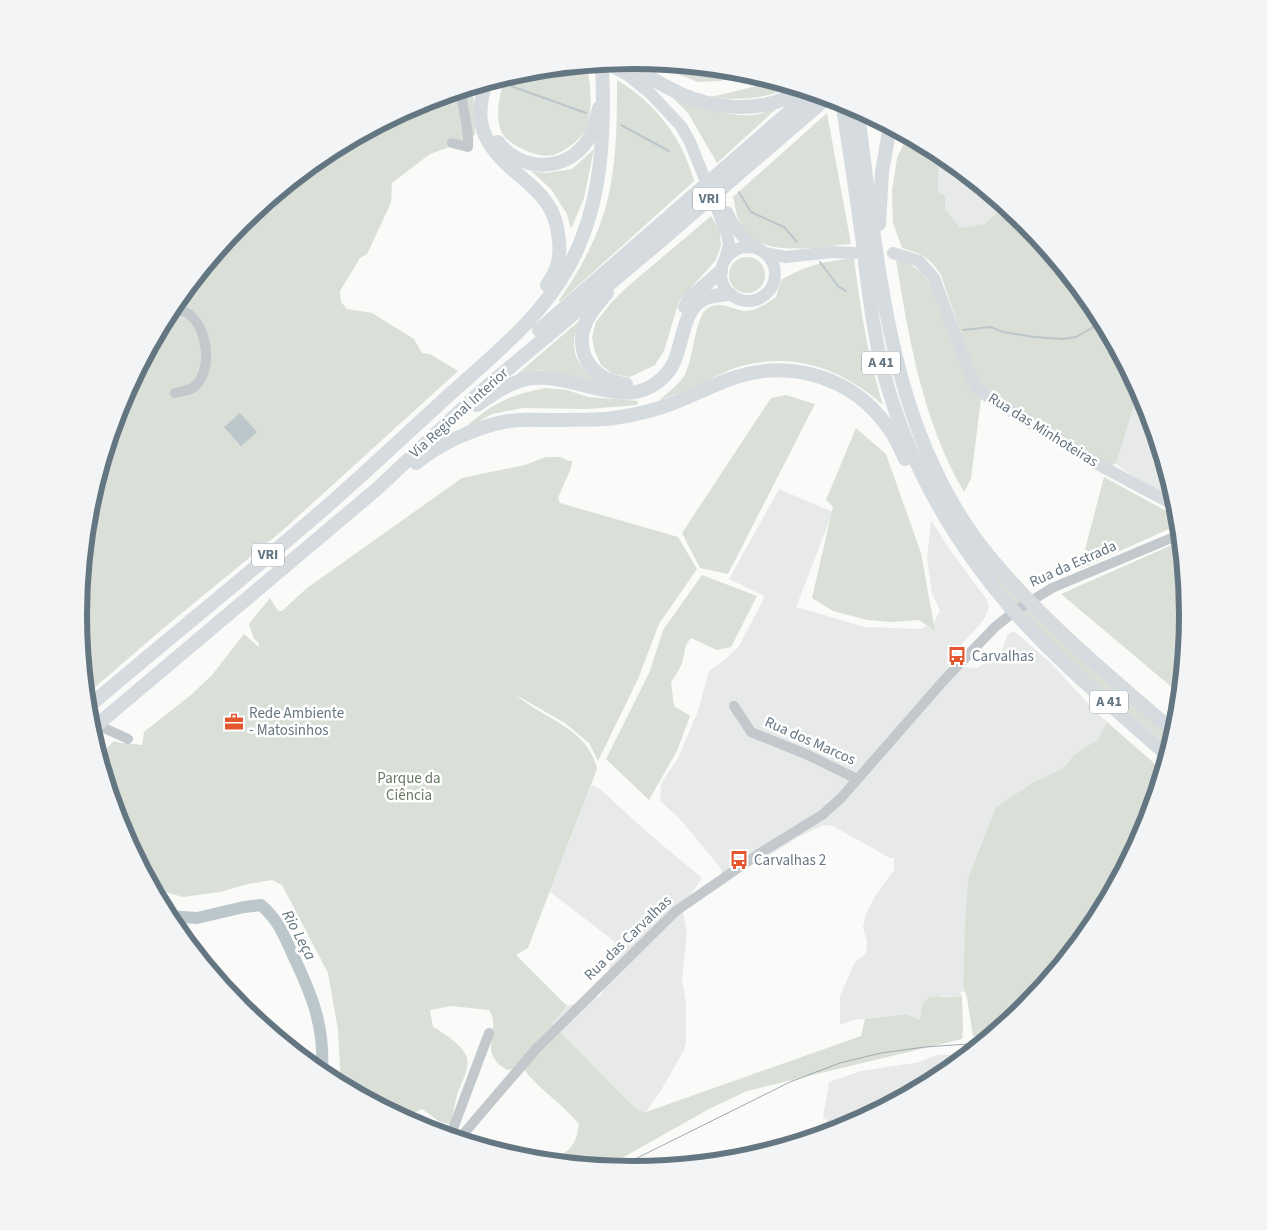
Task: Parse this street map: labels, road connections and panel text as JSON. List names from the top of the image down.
{
  "streets": {
    "highway": ["VRI", "A 41", "Via Regional Interior"],
    "main road": ["Rua das Minhoteiras"],
    "street": ["Rua da Estrada", "Rua dos Marcos", "Rua das Carvalhas"]
  },
  "crossings": [
    ["Rua da Estrada", "Rua das Carvalhas"],
    ["Rua dos Marcos", "Rua das Carvalhas"]
  ],
  "water": ["Rio Leça"],
  "parks": ["Parque da Ciência"],
  "places": {
    "bus stop": ["Carvalhas", "Carvalhas 2"],
    "office": ["Rede Ambiente - Matosinhos"]
  }
}
